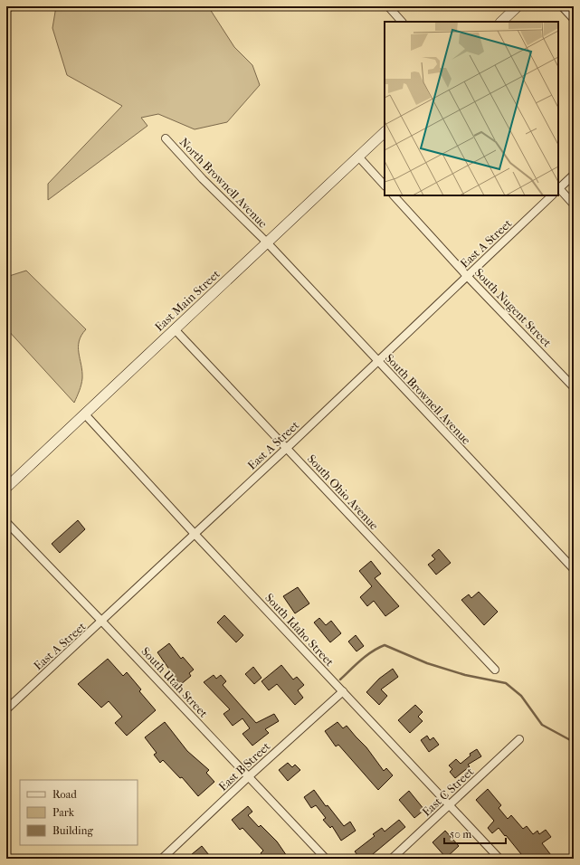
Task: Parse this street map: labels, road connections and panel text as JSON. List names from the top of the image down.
{
  "streets": {
    "street": [
      "North Brownell Avenue",
      "East A Street",
      "East Main Street",
      "South Nugent Street",
      "South Brownell Avenue",
      "South Ohio Avenue",
      "South Idaho Street",
      "South Utah Street",
      "East B Street",
      "East C Street"
    ]
  },
  "crossings": [
    ["North Brownell Avenue", "East Main Street"],
    ["North Brownell Avenue", "South Brownell Avenue"],
    ["East A Street", "South Nugent Street"],
    ["East A Street", "South Brownell Avenue"],
    ["East A Street", "South Ohio Avenue"],
    ["East A Street", "South Idaho Street"],
    ["East A Street", "South Utah Street"],
    ["East Main Street", "South Brownell Avenue"],
    ["East Main Street", "South Ohio Avenue"],
    ["East Main Street", "South Idaho Street"],
    ["South Idaho Street", "East B Street"],
    ["South Idaho Street", "East C Street"],
    ["South Utah Street", "East B Street"]
  ],
  "legend": ["Road", "Park", "Building"],
  "scale_bar": "50 m"
}
